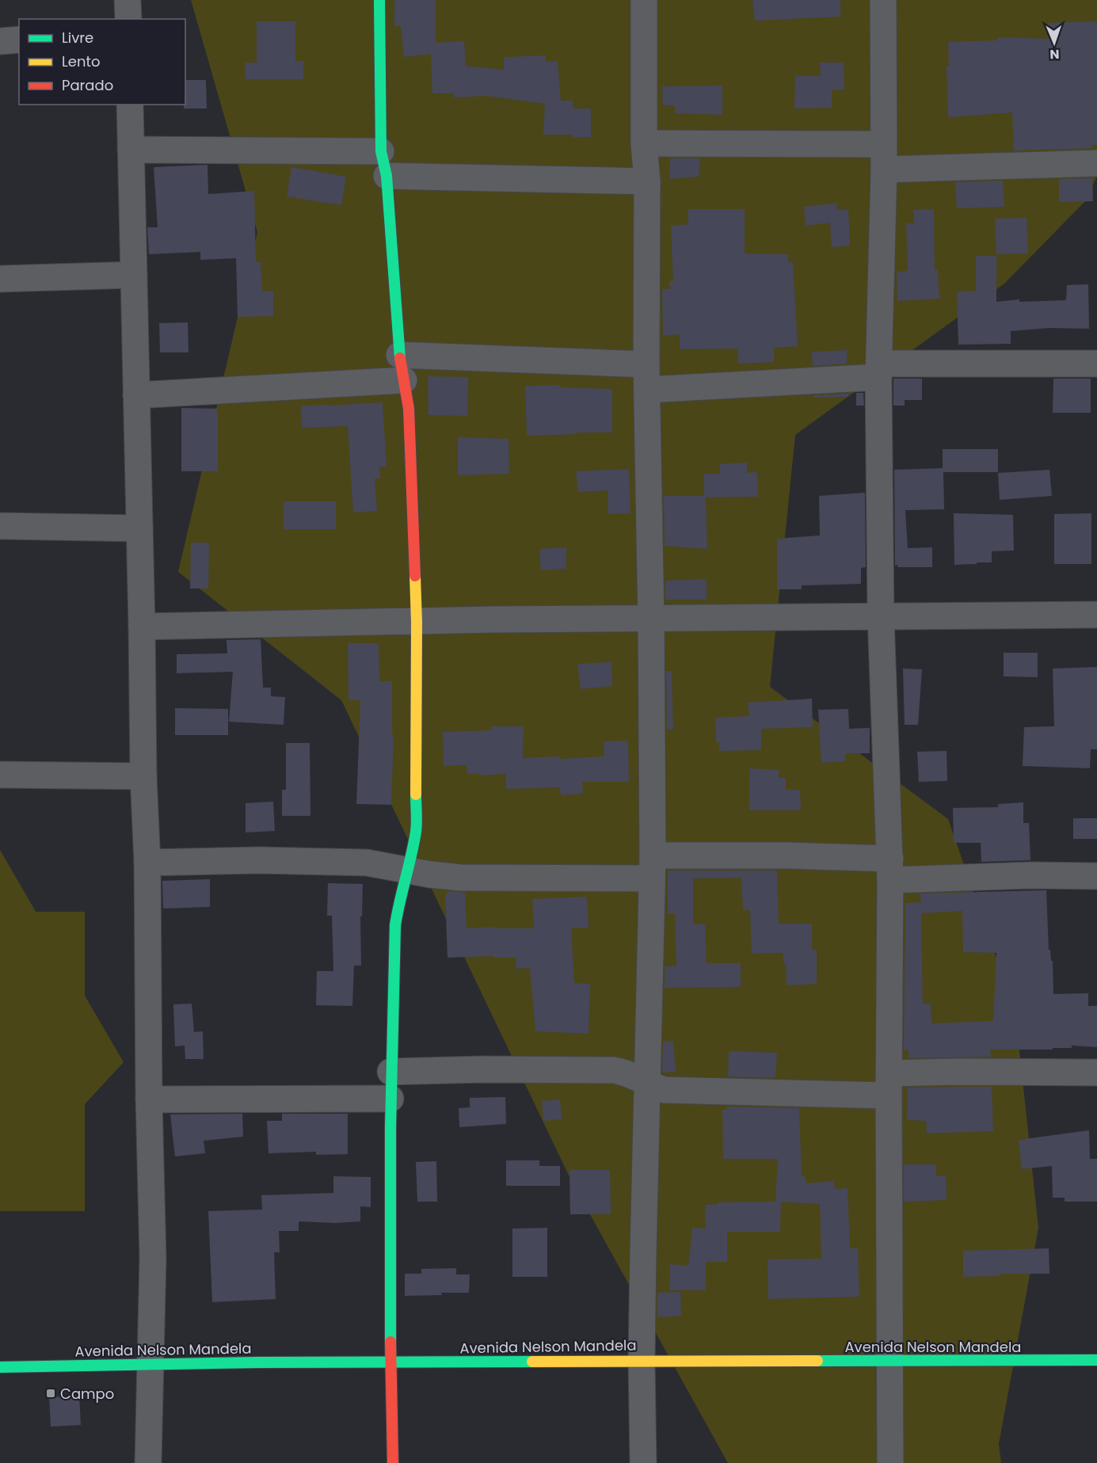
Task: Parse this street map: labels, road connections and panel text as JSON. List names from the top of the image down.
{
  "streets": {
    "street": ["Avenida Nelson Mandela"]
  },
  "places": {
    "transit": ["Campo"]
  },
  "legend": ["Livre", "Lento", "Parado"],
  "north": "bottom"
}
